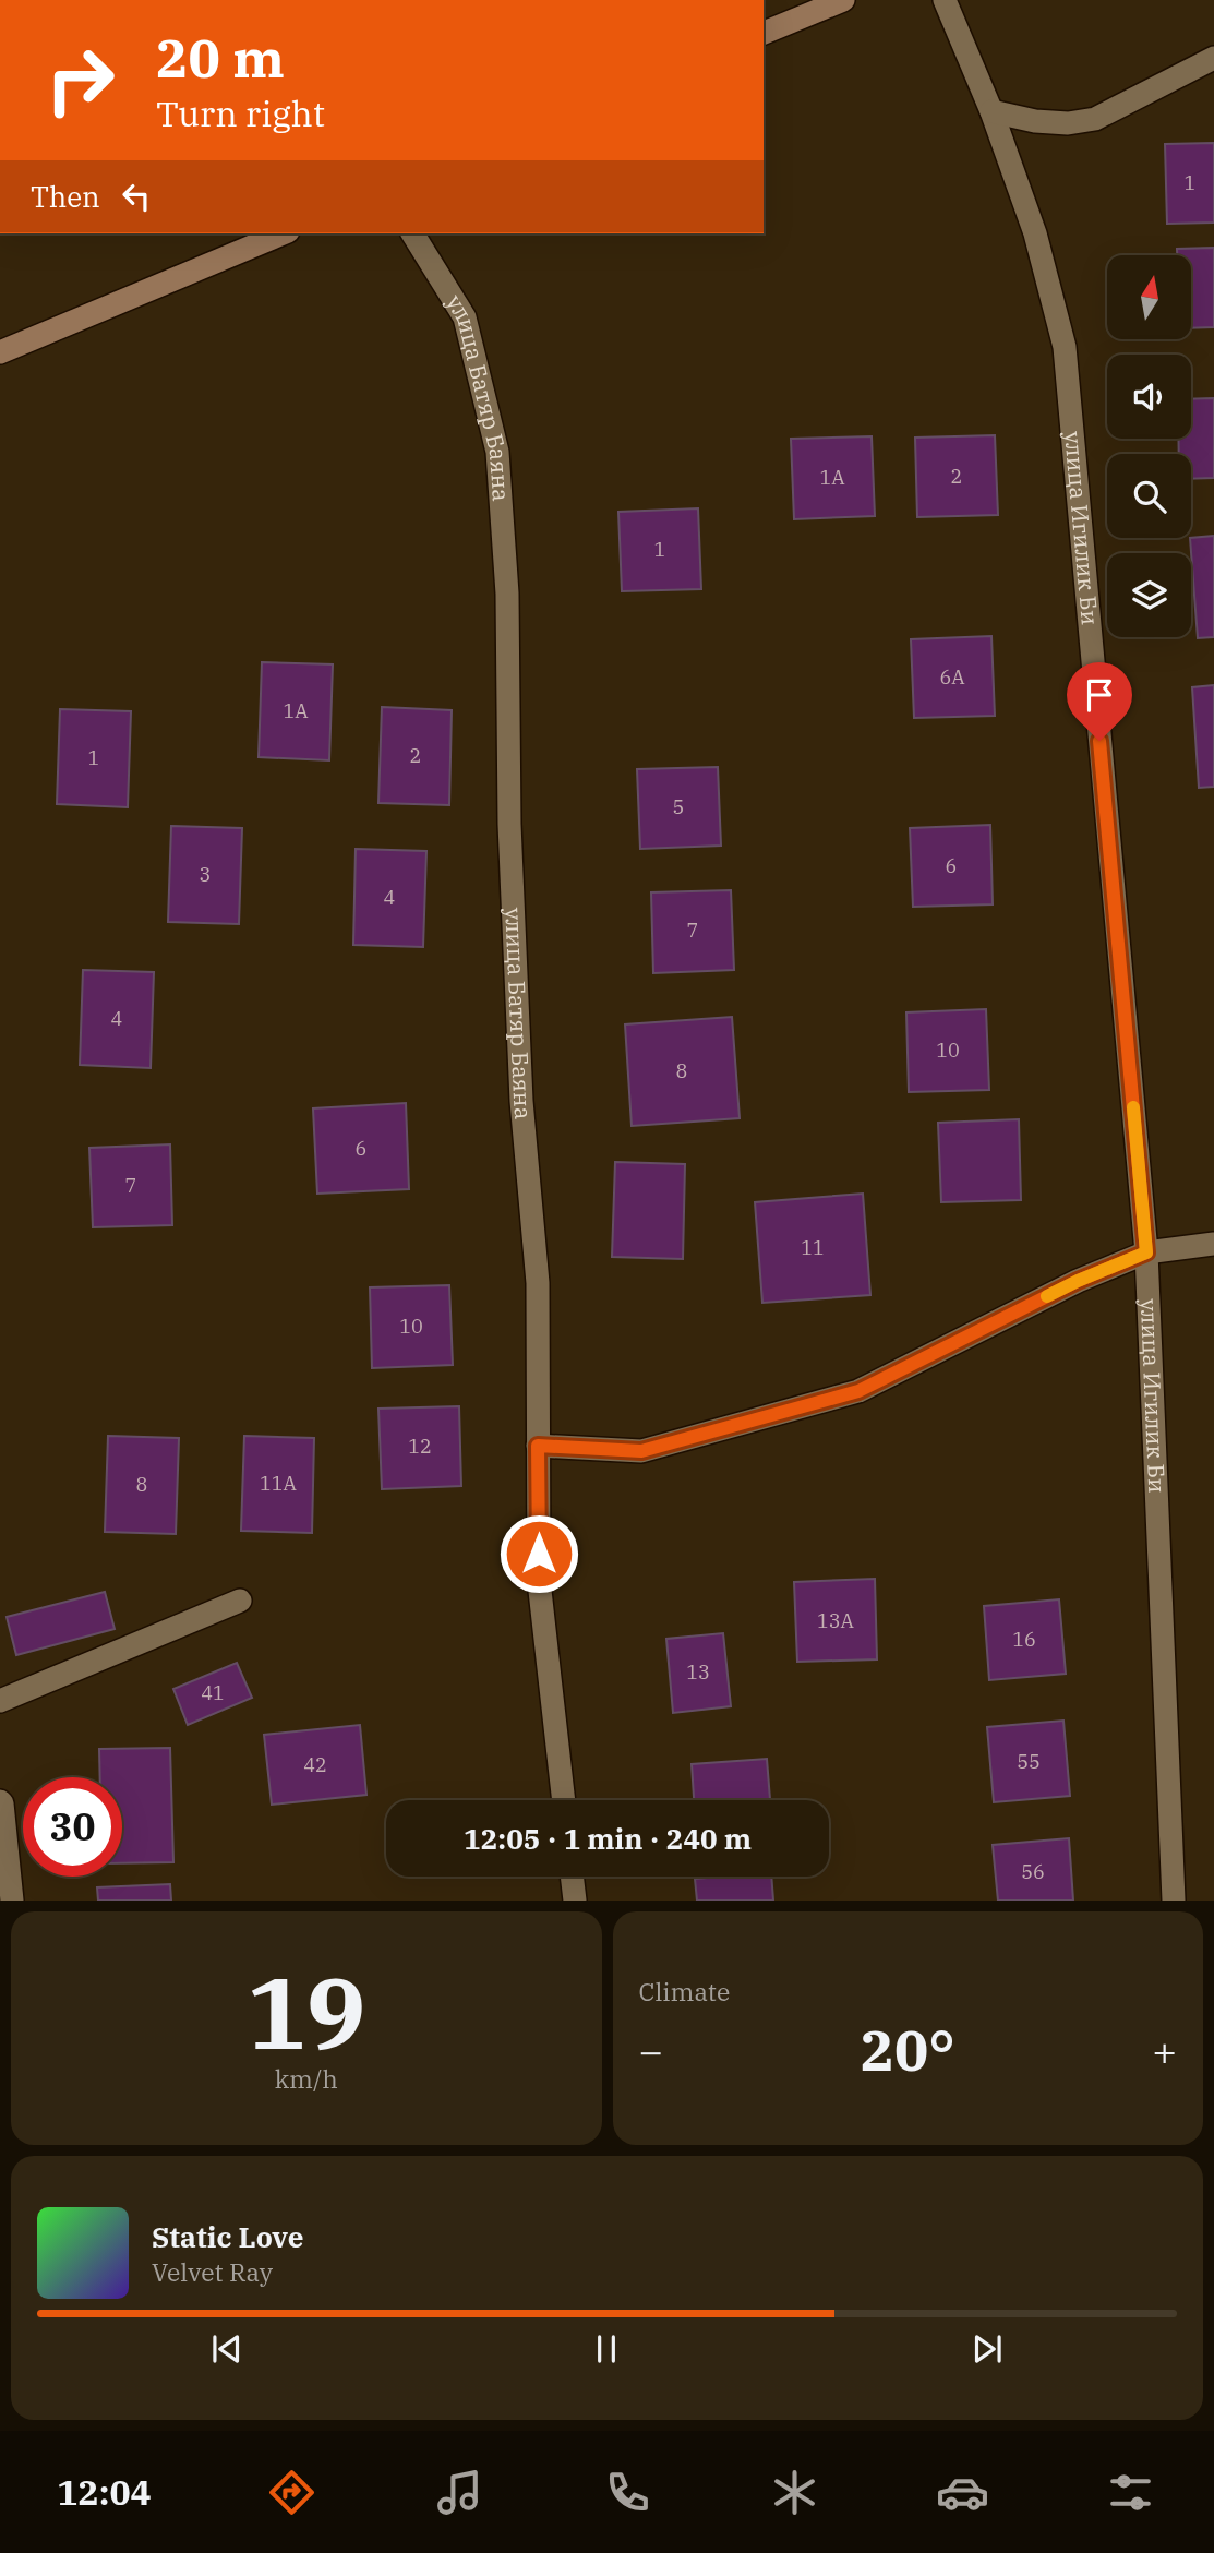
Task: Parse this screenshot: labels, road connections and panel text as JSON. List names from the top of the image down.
{
  "streets": {
    "street": ["улица Батяр Баяна", "улица Игилик Би"]
  },
  "house_numbers": [
    "1",
    "2",
    "1А",
    "1",
    "6А",
    "1А",
    "2",
    "1",
    "5",
    "6",
    "3",
    "4",
    "7",
    "4",
    "10",
    "8",
    "6",
    "7",
    "11",
    "10",
    "12",
    "11А",
    "8",
    "13А",
    "16",
    "13",
    "41",
    "55",
    "42",
    "56"
  ],
  "north": "top",
  "page": {
    "turn": ["20 m", "Turn right"],
    "then": "Then",
    "limit": "30",
    "trip": "12:05 · 1 min · 240 m",
    "tile": [
      ["19", "km/h"],
      "Climate"
    ],
    "heat": ["−", "20°", "+"],
    "song": ["Static Love", "Velvet Ray"],
    "tabs": "12:04"
  }
}
